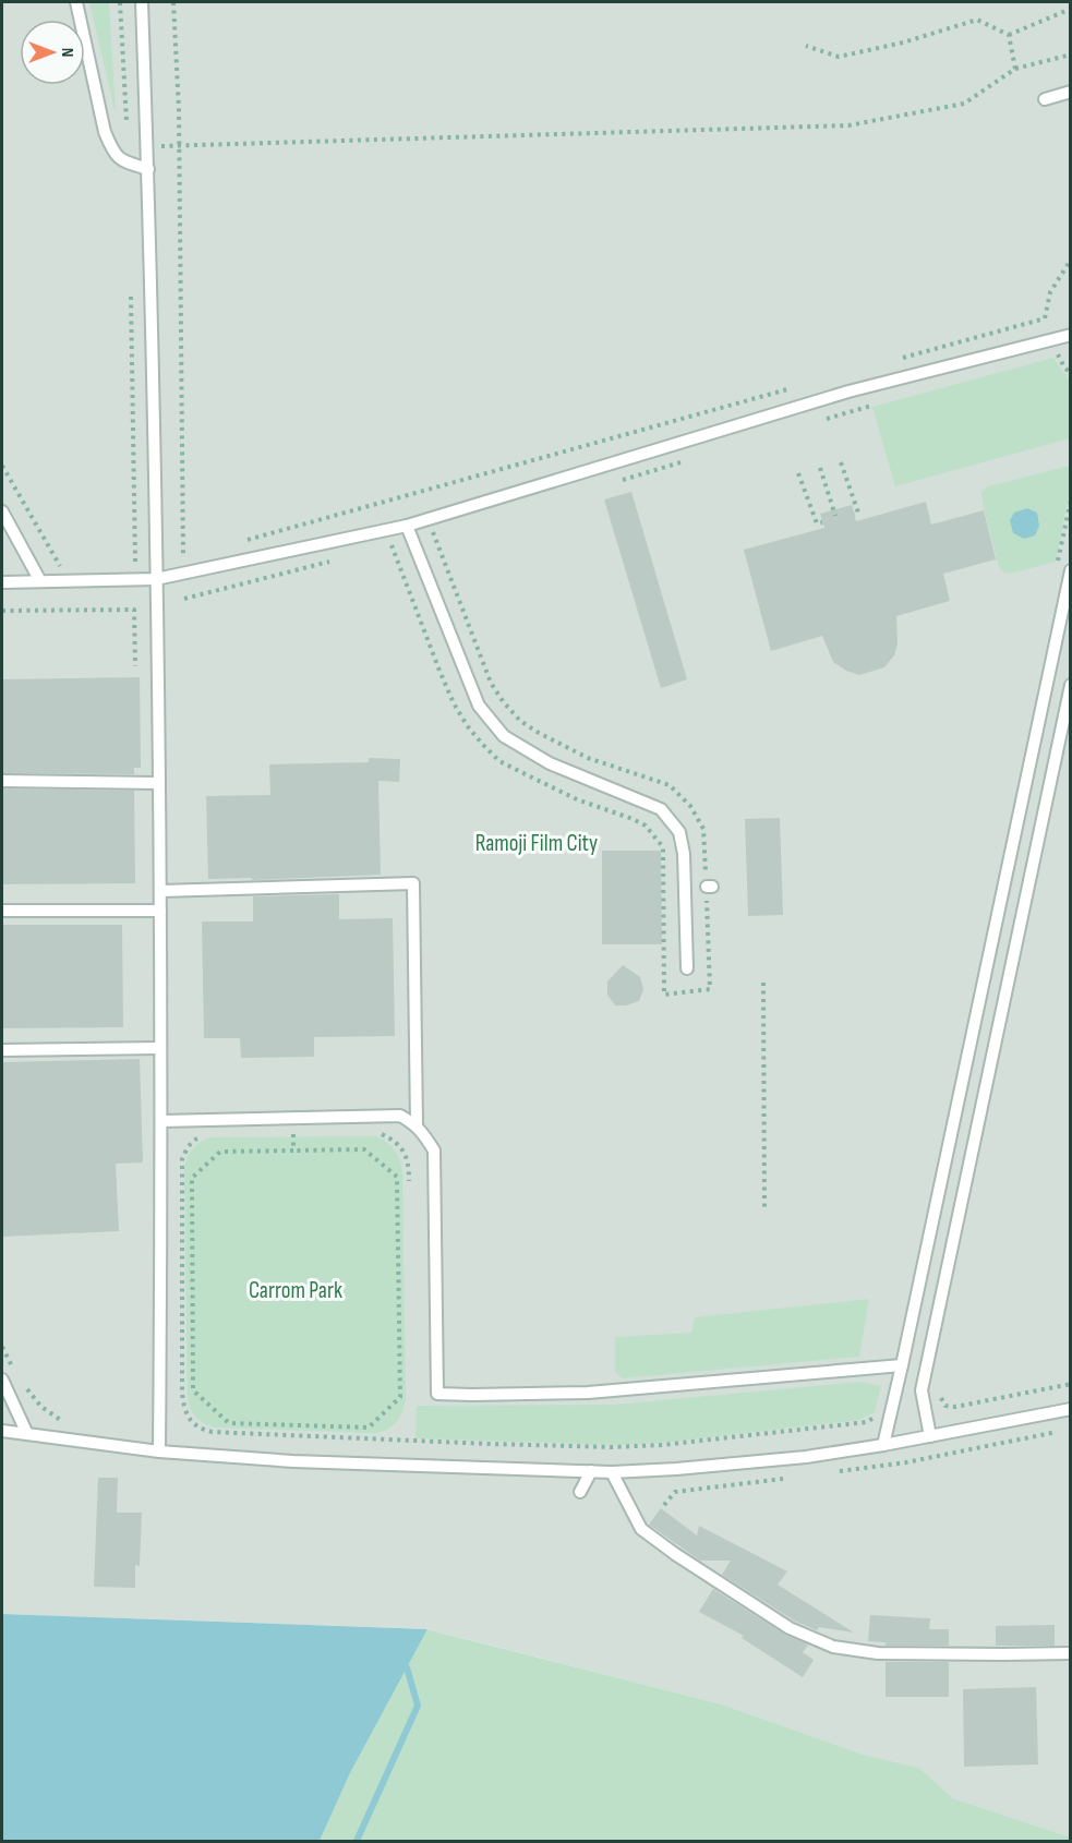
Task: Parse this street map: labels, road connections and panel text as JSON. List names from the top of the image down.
{
  "parks": ["Ramoji Film City", "Carrom Park"],
  "north": "right"
}
